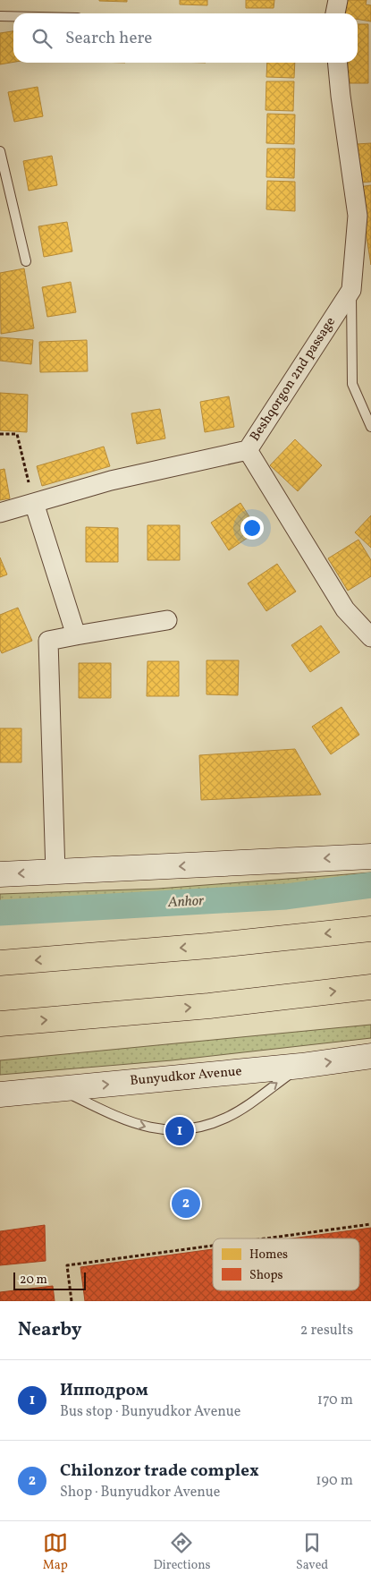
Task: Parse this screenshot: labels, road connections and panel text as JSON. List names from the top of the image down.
{
  "streets": {
    "street": ["Beshqorgon 2nd passage", "Bunyudkor Avenue"]
  },
  "water": ["Anhor"],
  "legend": ["Homes", "Shops"],
  "scale_bar": "20 m",
  "page": {
    "search": "Search here",
    "pins": ["1", "2"],
    "scale": "20 m",
    "heading": ["Nearby", "2 results"],
    "list": [
      {
        "mark": "1",
        "name": "Ипподром",
        "note": "Bus stop · Bunyudkor Avenue",
        "value": "170 m"
      },
      {
        "mark": "2",
        "name": "Chilonzor trade complex",
        "note": "Shop · Bunyudkor Avenue",
        "value": "190 m"
      }
    ],
    "nav": ["Map", "Directions", "Saved"]
  }
}
